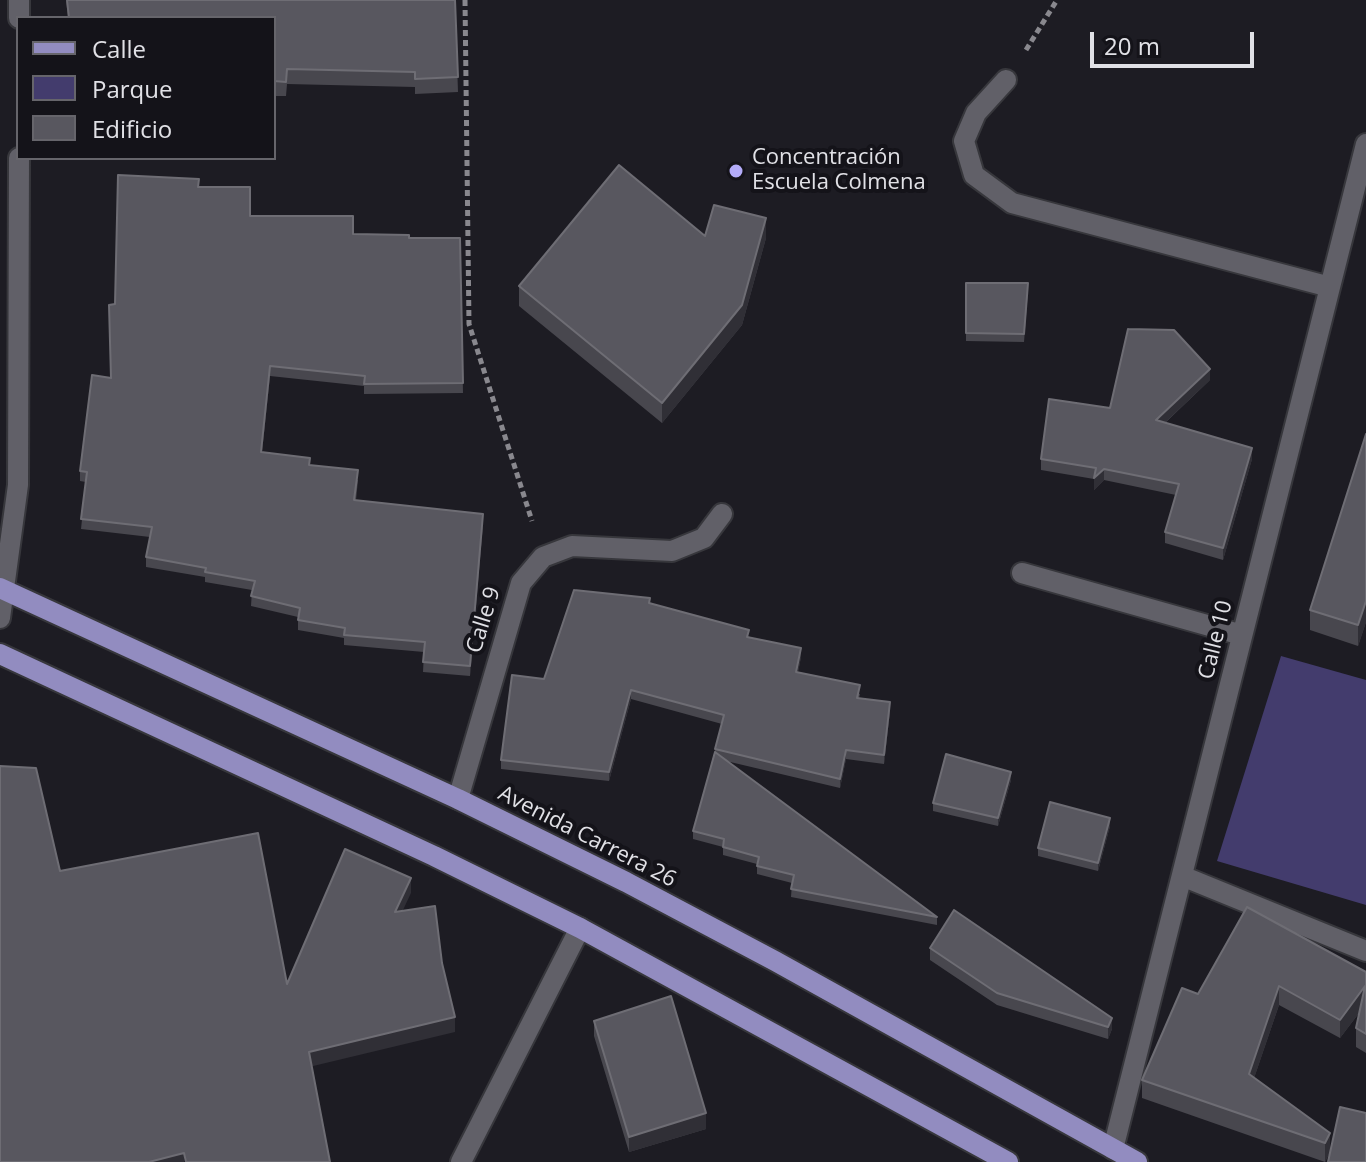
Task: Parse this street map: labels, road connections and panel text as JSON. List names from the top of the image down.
{
  "streets": {
    "main road": ["Avenida Carrera 26"],
    "street": ["Calle 9", "Calle 10"]
  },
  "crossings": [
    ["Calle 9", "Avenida Carrera 26"],
    ["Calle 10", "Avenida Carrera 26"]
  ],
  "places": ["Concentración Escuela Colmena"],
  "legend": ["Calle", "Parque", "Edificio"],
  "scale_bar": "20 m"
}
